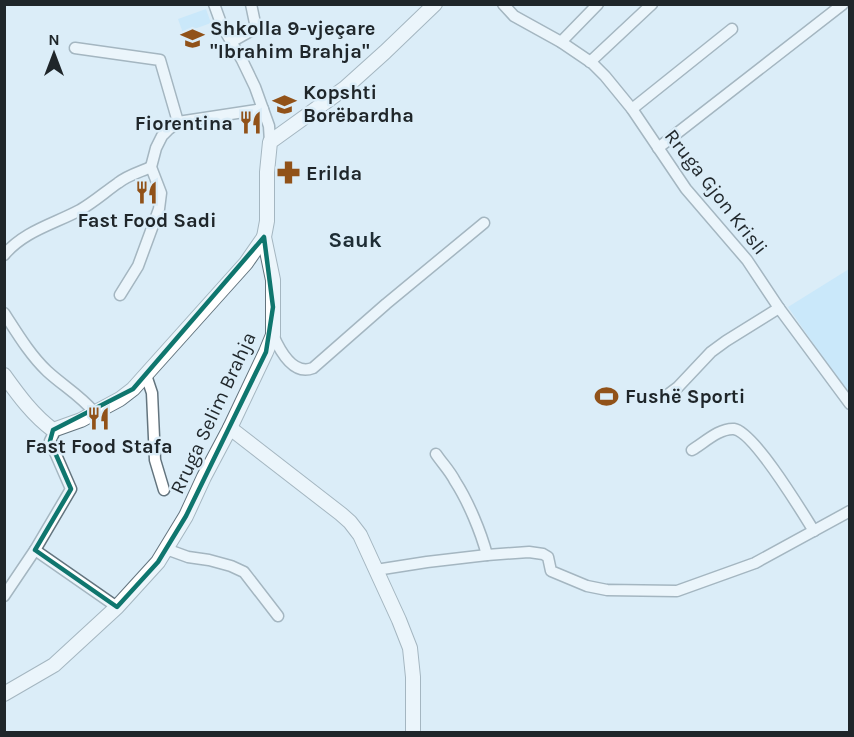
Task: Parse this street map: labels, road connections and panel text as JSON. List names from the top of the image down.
{
  "streets": {
    "street": ["Rruga Gjon Krisli", "Rruga Selim Brahja"]
  },
  "districts": ["Sauk"],
  "places": {
    "school or university": ["Shkolla 9-vjeçare \"Ibrahim Brahja\"", "Kopshti Borëbardha"],
    "restaurant": ["Fiorentina", "Fast Food Sadi", "Fast Food Stafa"],
    "pharmacy": ["Erilda"],
    "sports": ["Fushë Sporti"]
  },
  "north": "top"
}
